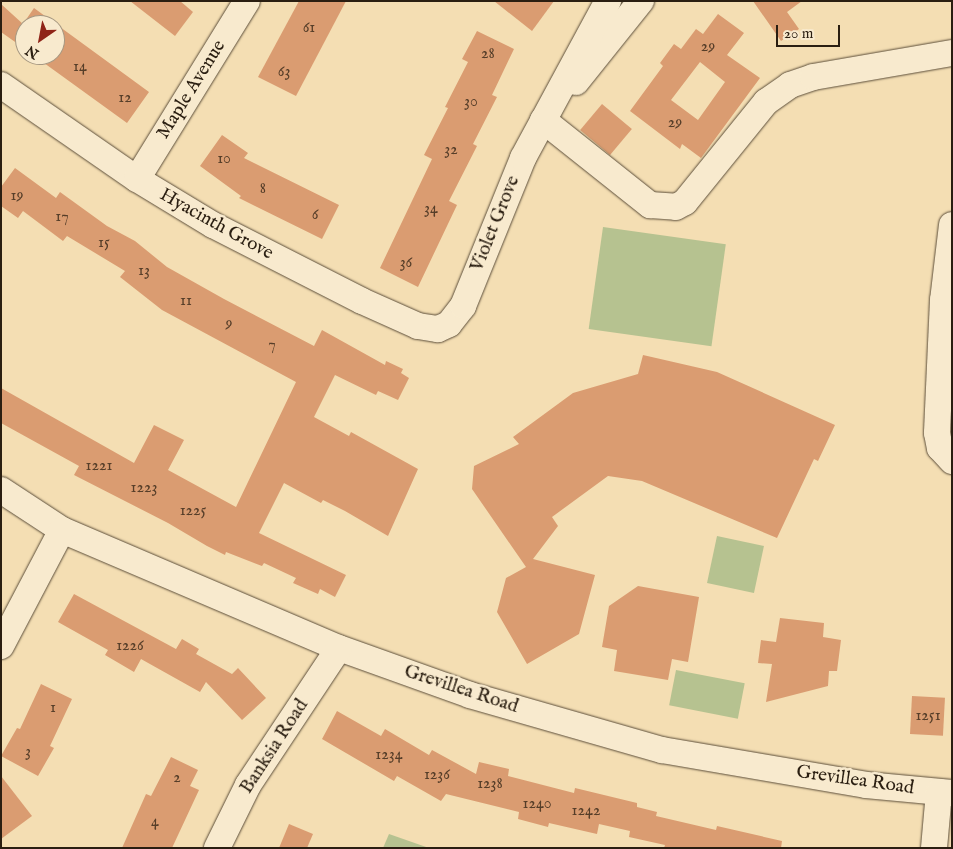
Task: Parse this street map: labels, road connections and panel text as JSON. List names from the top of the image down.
{
  "streets": {
    "street": [
      "Maple Avenue",
      "Violet Grove",
      "Hyacinth Grove",
      "Grevillea Road",
      "Banksia Road"
    ]
  },
  "crossings": [
    ["Maple Avenue", "Hyacinth Grove"],
    ["Violet Grove", "Hyacinth Grove"],
    ["Grevillea Road", "Banksia Road"]
  ],
  "house_numbers": [
    "61",
    "29",
    "28",
    "14",
    "63",
    "12",
    "30",
    "29",
    "32",
    "10",
    "8",
    "19",
    "34",
    "6",
    "17",
    "15",
    "36",
    "13",
    "11",
    "9",
    "7",
    "1221",
    "1223",
    "1225",
    "1226",
    "1",
    "1251",
    "3",
    "1234",
    "1236",
    "2",
    "1238",
    "1240",
    "1242",
    "4"
  ],
  "scale_bar": "20 m",
  "north": "bottom left"
}
